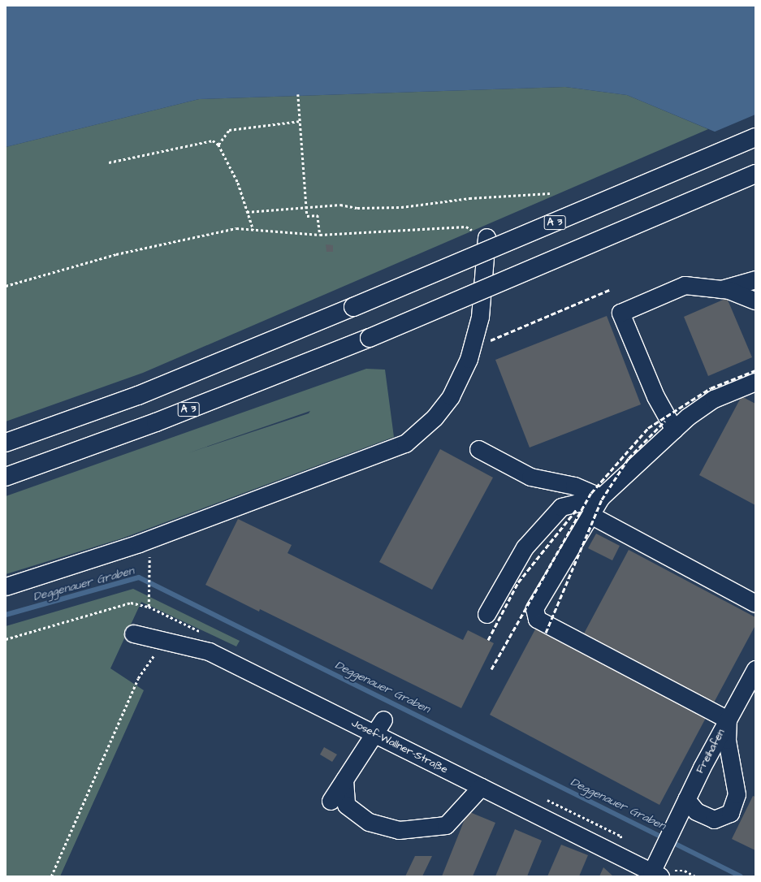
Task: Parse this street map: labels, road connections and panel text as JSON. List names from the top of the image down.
{
  "streets": {
    "highway": ["A 3"],
    "street": ["Josef-Wallner-Straße", "Freihafen"]
  },
  "crossings": [
    ["Josef-Wallner-Straße", "Freihafen"]
  ],
  "water": ["Deggenauer Graben"]
}
